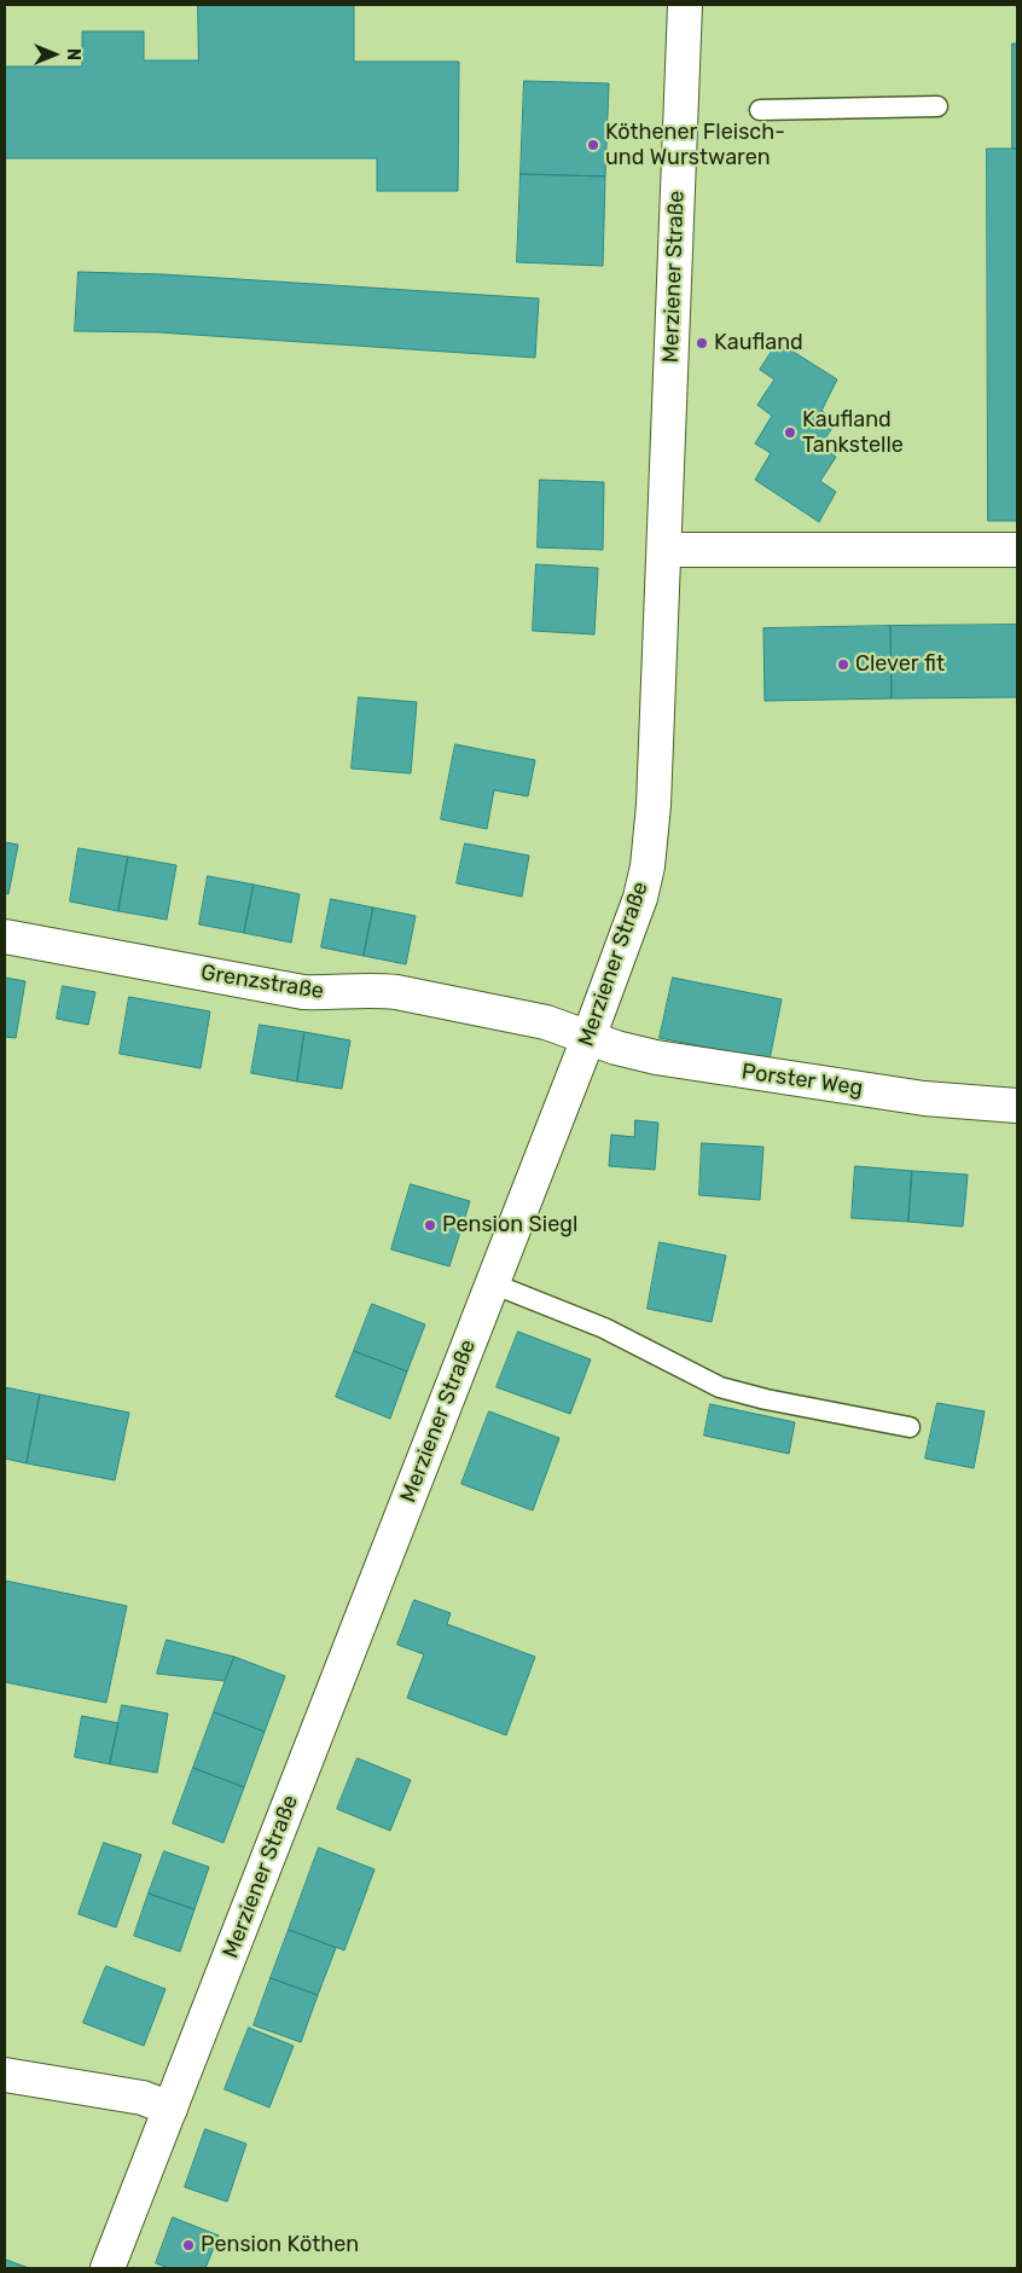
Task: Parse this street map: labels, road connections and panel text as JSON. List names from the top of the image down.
{
  "streets": {
    "main road": ["Merziener Straße", "Grenzstraße", "Porster Weg"]
  },
  "crossings": [
    ["Merziener Straße", "Grenzstraße"],
    ["Merziener Straße", "Porster Weg"],
    ["Grenzstraße", "Porster Weg"]
  ],
  "places": [
    "Köthener Fleisch- und Wurstwaren",
    "Kaufland",
    "Kaufland Tankstelle",
    "Clever fit",
    "Pension Siegl",
    "Pension Köthen"
  ],
  "north": "right"
}
